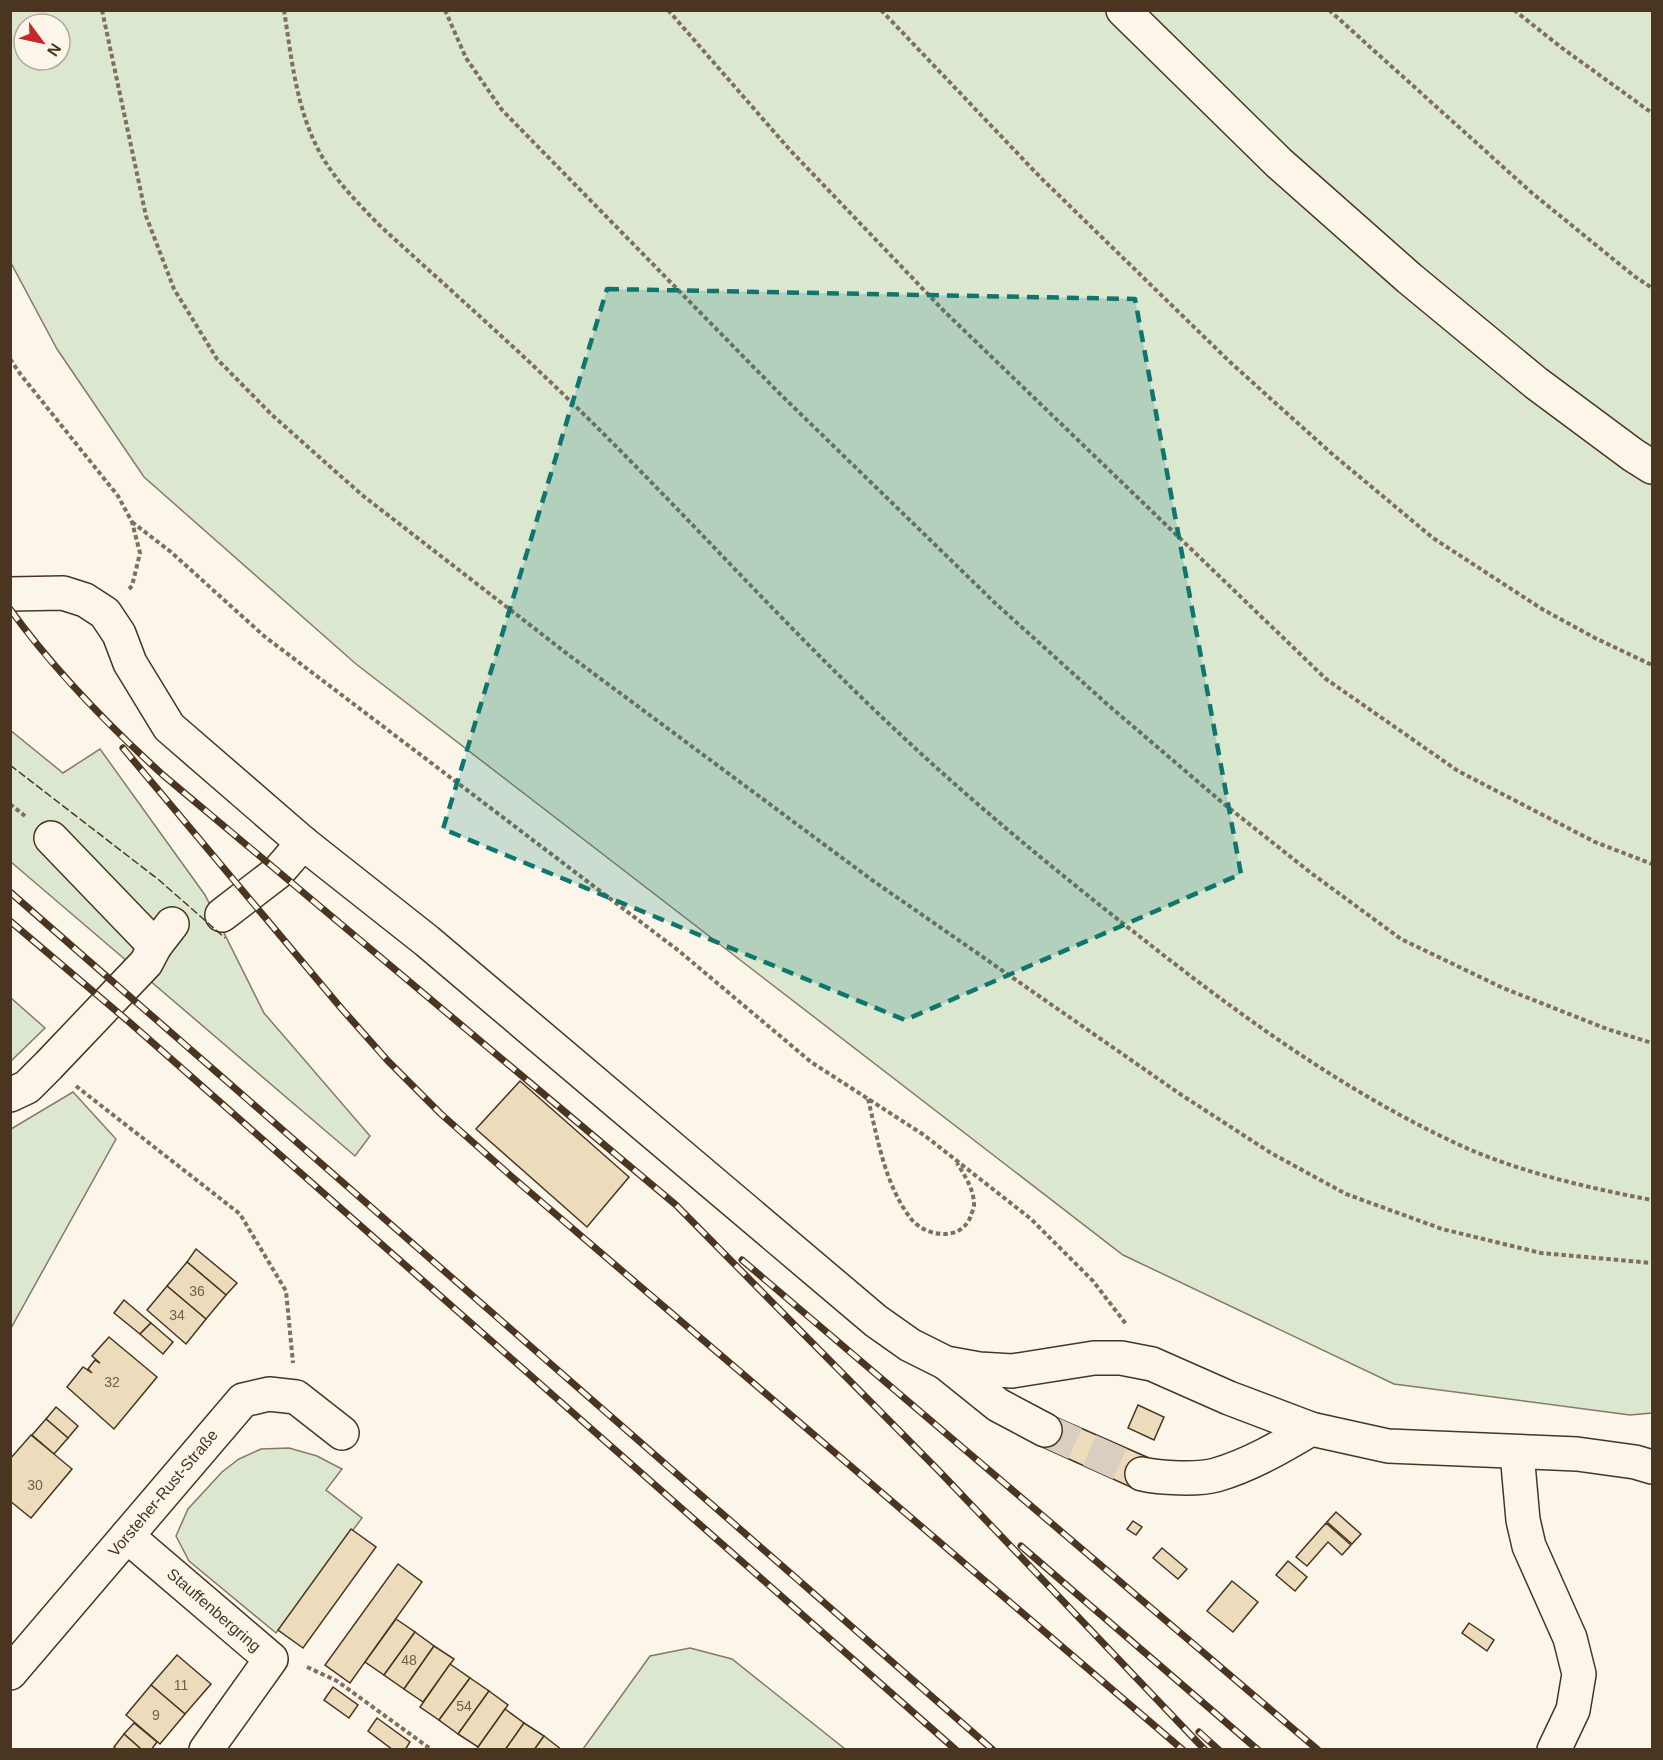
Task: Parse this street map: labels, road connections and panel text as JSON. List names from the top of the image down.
{
  "streets": {
    "street": ["Vorsteher-Rust-Straße", "Stauffenbergring"]
  },
  "crossings": [
    ["Vorsteher-Rust-Straße", "Stauffenbergring"]
  ],
  "house_numbers": [
    "36",
    "34",
    "32",
    "30",
    "48",
    "11",
    "54",
    "9"
  ],
  "north": "bottom right"
}
